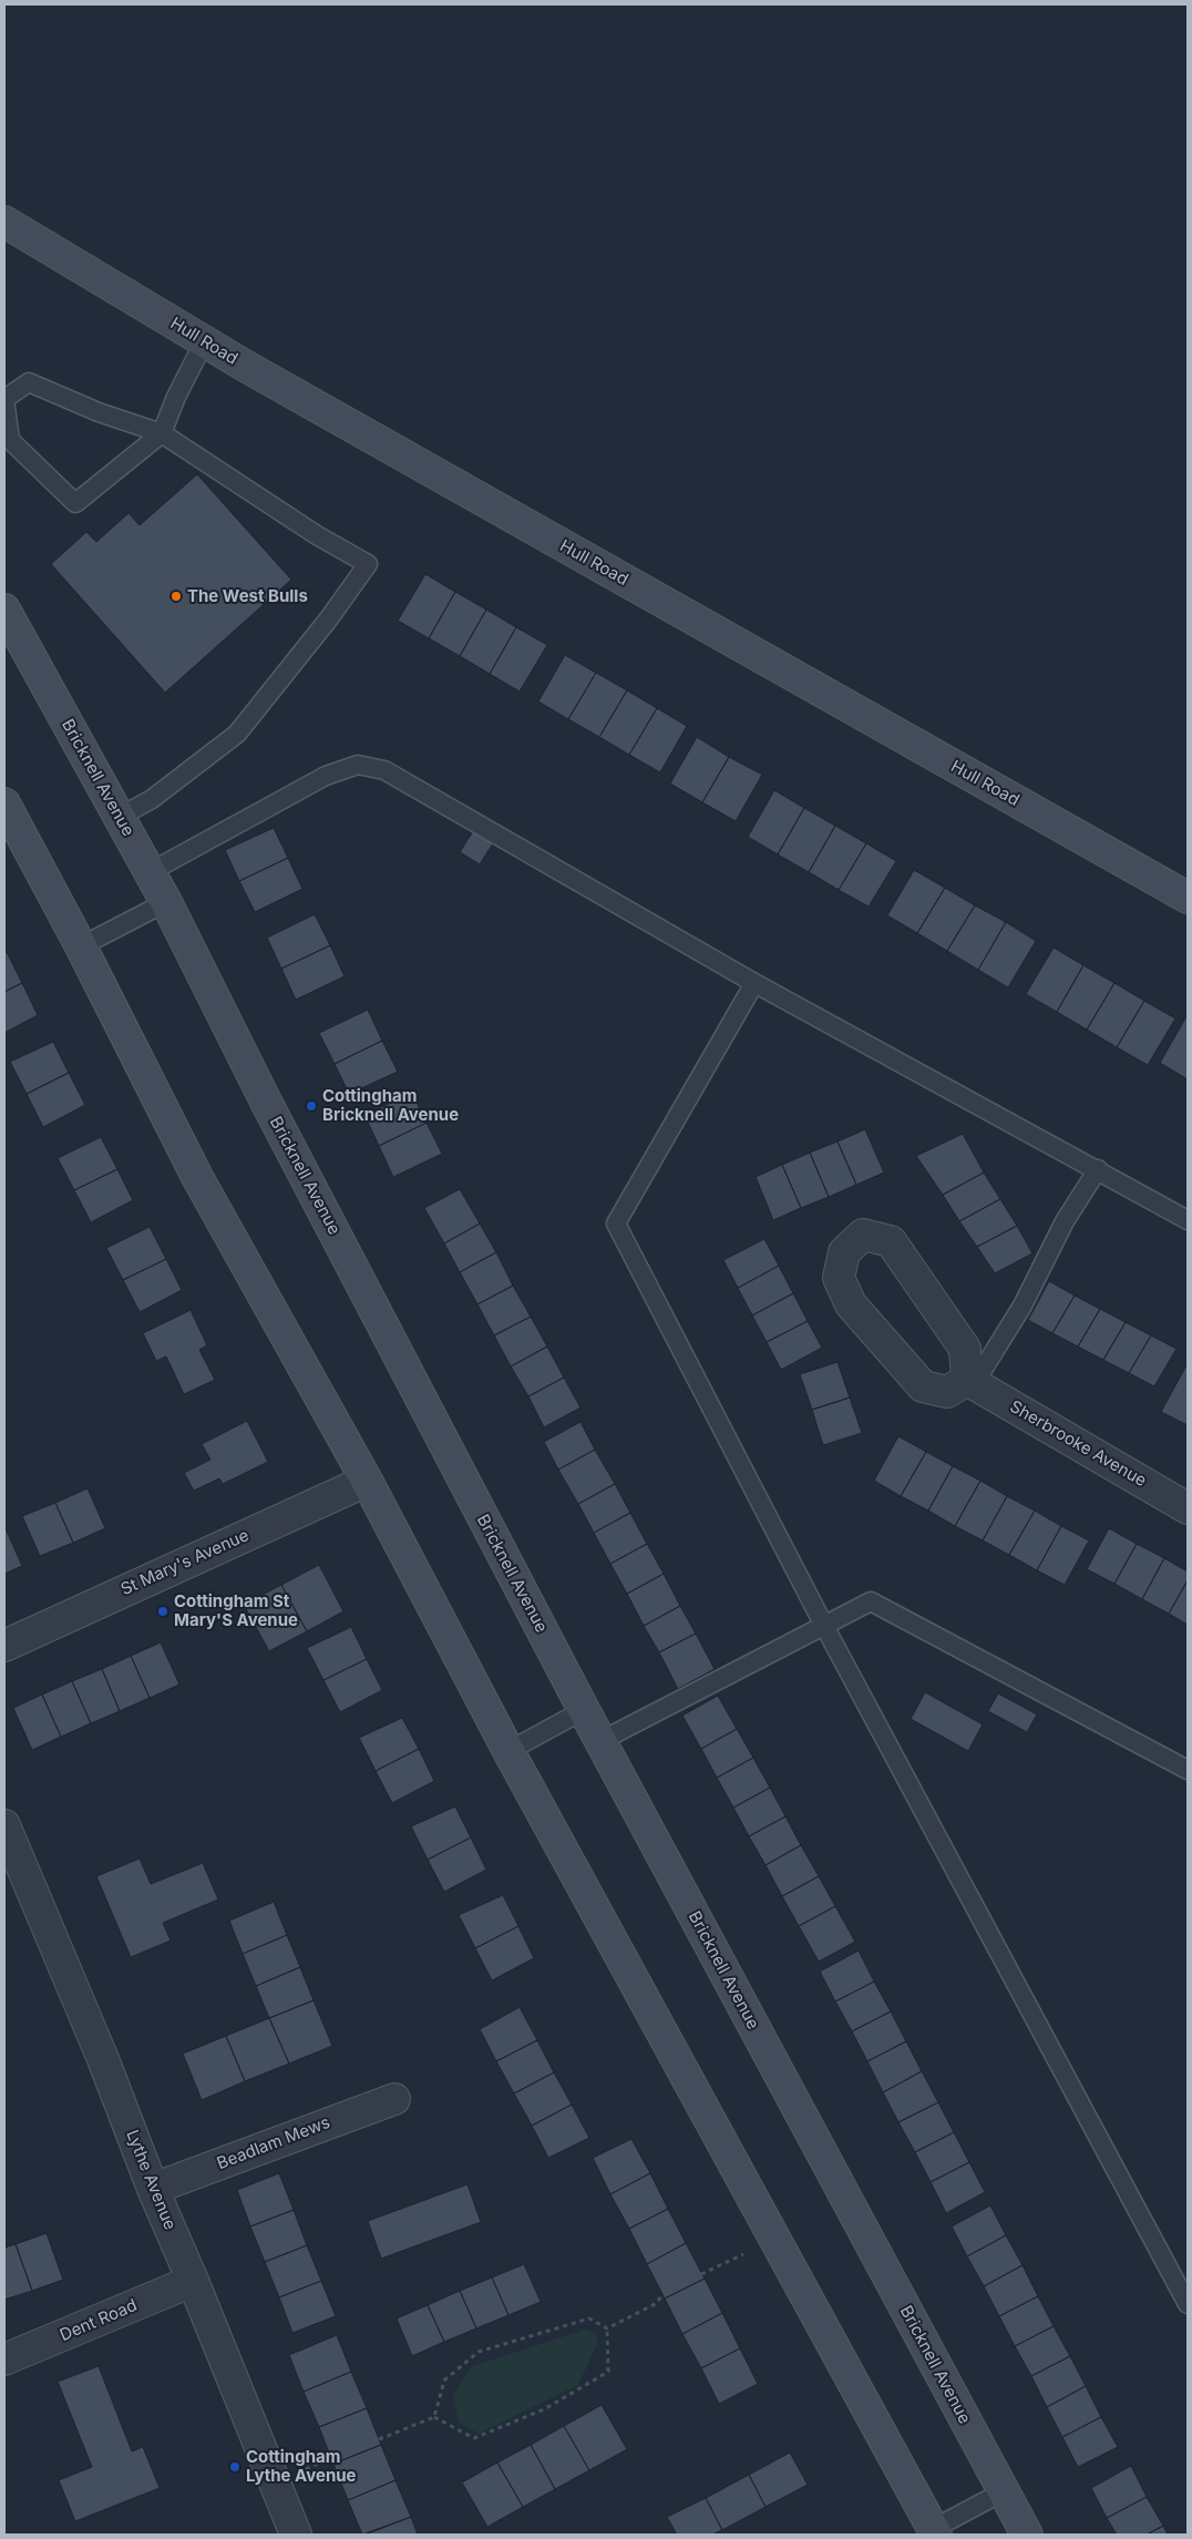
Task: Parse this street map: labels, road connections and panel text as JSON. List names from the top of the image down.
{
  "streets": {
    "street": [
      "Hull Road",
      "Bricknell Avenue",
      "Sherbrooke Avenue",
      "St Mary's Avenue",
      "Beadlam Mews",
      "Lythe Avenue",
      "Dent Road"
    ]
  },
  "crossings": [
    ["Beadlam Mews", "Lythe Avenue"],
    ["Lythe Avenue", "Dent Road"]
  ],
  "places": [
    "The West Bulls",
    "Cottingham Bricknell Avenue",
    "Cottingham St Mary'S Avenue",
    "Cottingham Lythe Avenue"
  ]
}
